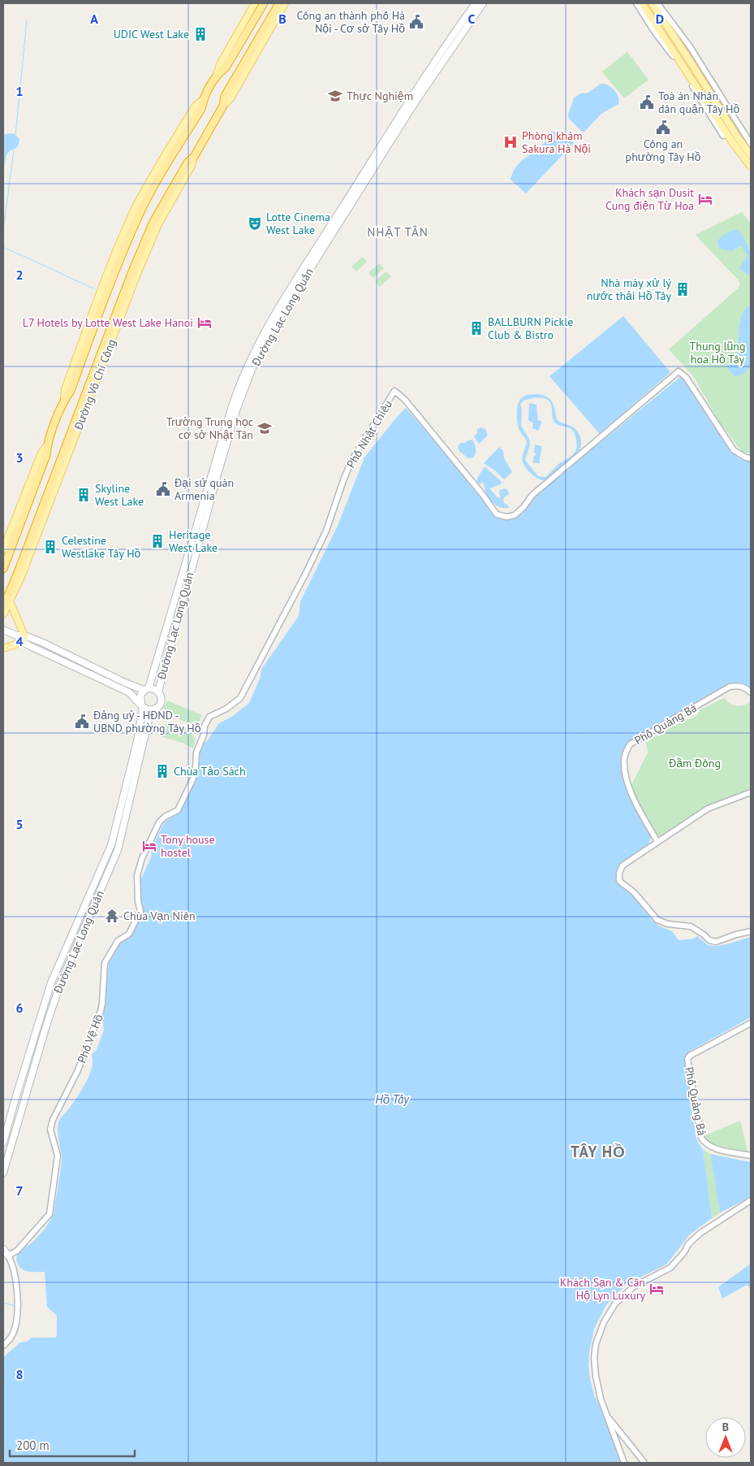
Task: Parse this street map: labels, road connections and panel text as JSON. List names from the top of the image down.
{
  "streets": {
    "highway": ["Đường Võ Chí Công"],
    "main road": ["Đường Lạc Long Quân"],
    "street": ["Phố Nhật Chiêu", "Phố Quảng Bá", "Phố Vệ Hồ"]
  },
  "crossings": [
    ["Phố Nhật Chiêu", "Phố Vệ Hồ"]
  ],
  "districts": ["NHẬT TÂN", "TÂY HỒ"],
  "water": ["Hồ Tây"],
  "parks": ["Thung lũng hoa Hồ Tây", "Đầm Đông"],
  "places": {
    "public building": [
      "Công an thành phố Hà Nội - Cơ sở Tây Hồ",
      "Toà án Nhân dân quận Tây Hồ",
      "Công an phường Tây Hồ",
      "Đại sứ quán Armenia",
      "Đảng uỷ - HĐND - UBND phường Tây Hồ"
    ],
    "building": [
      "UDIC West Lake",
      "Nhà máy xử lý nước thải Hồ Tây",
      "BALLBURN Pickle Club & Bistro",
      "Skyline West Lake",
      "Heritage West Lake",
      "Celestine Westlake Tây Hồ",
      "Chùa Tảo Sách"
    ],
    "school or university": ["Thực Nghiệm", "Trường Trung học cơ sở Nhật Tân"],
    "hospital": ["Phòng khám Sakura Hà Nội"],
    "hotel": [
      "Khách sạn Dusit Cung điện Từ Hoa",
      "L7 Hotels by Lotte West Lake Hanoi",
      "Tony house hostel",
      "Khách Sạn & Căn Hộ Lyn Luxury"
    ],
    "theatre": ["Lotte Cinema West Lake"],
    "temple": ["Chùa Vạn Niên"]
  },
  "scale_bar": "200 m",
  "north": "top",
  "grid": {
    "columns": [
      "A",
      "B",
      "C",
      "D"
    ],
    "rows": [
      "1",
      "2",
      "3",
      "4",
      "5",
      "6",
      "7",
      "8"
    ]
  }
}
